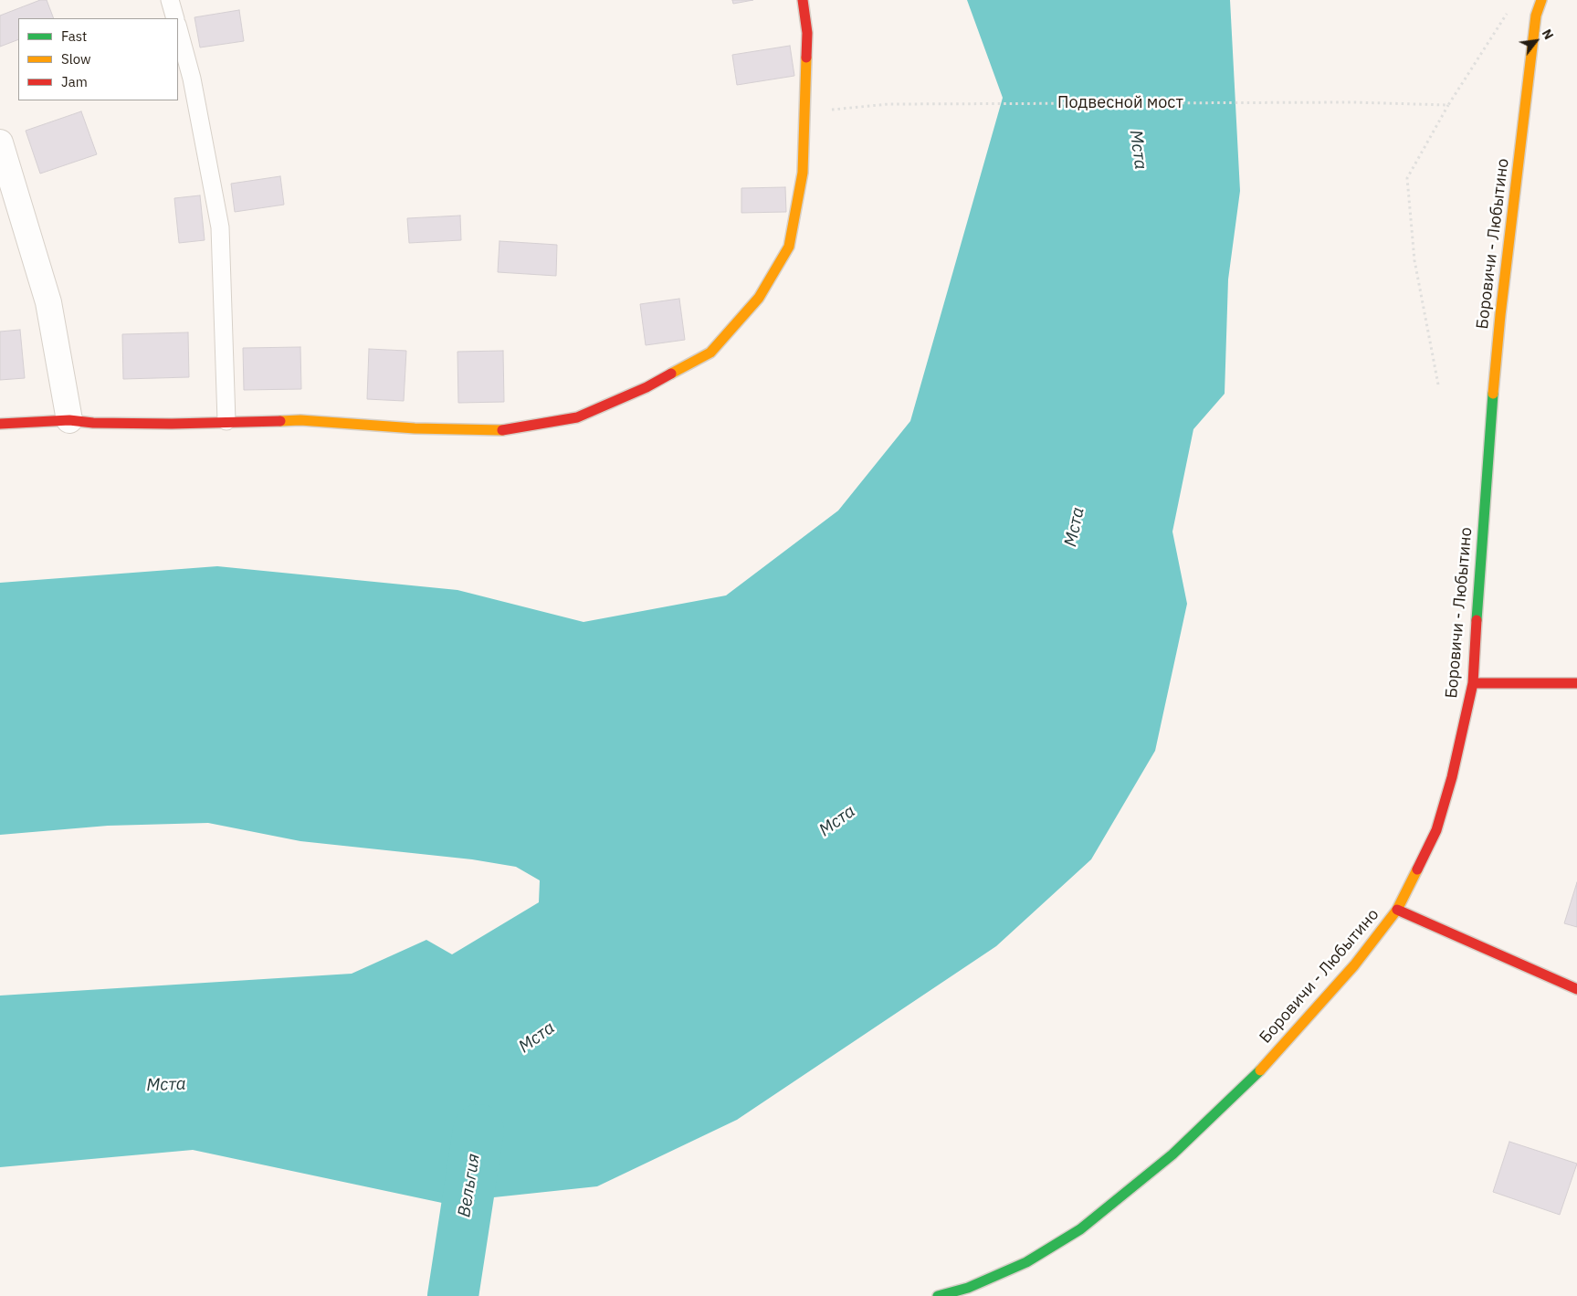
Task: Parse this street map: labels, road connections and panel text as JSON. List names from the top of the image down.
{
  "streets": {
    "main road": ["Боровичи - Любытино"],
    "path": ["Подвесной мост"]
  },
  "water": ["Мста", "Вельгия"],
  "legend": ["Fast", "Slow", "Jam"],
  "north": "top right"
}
